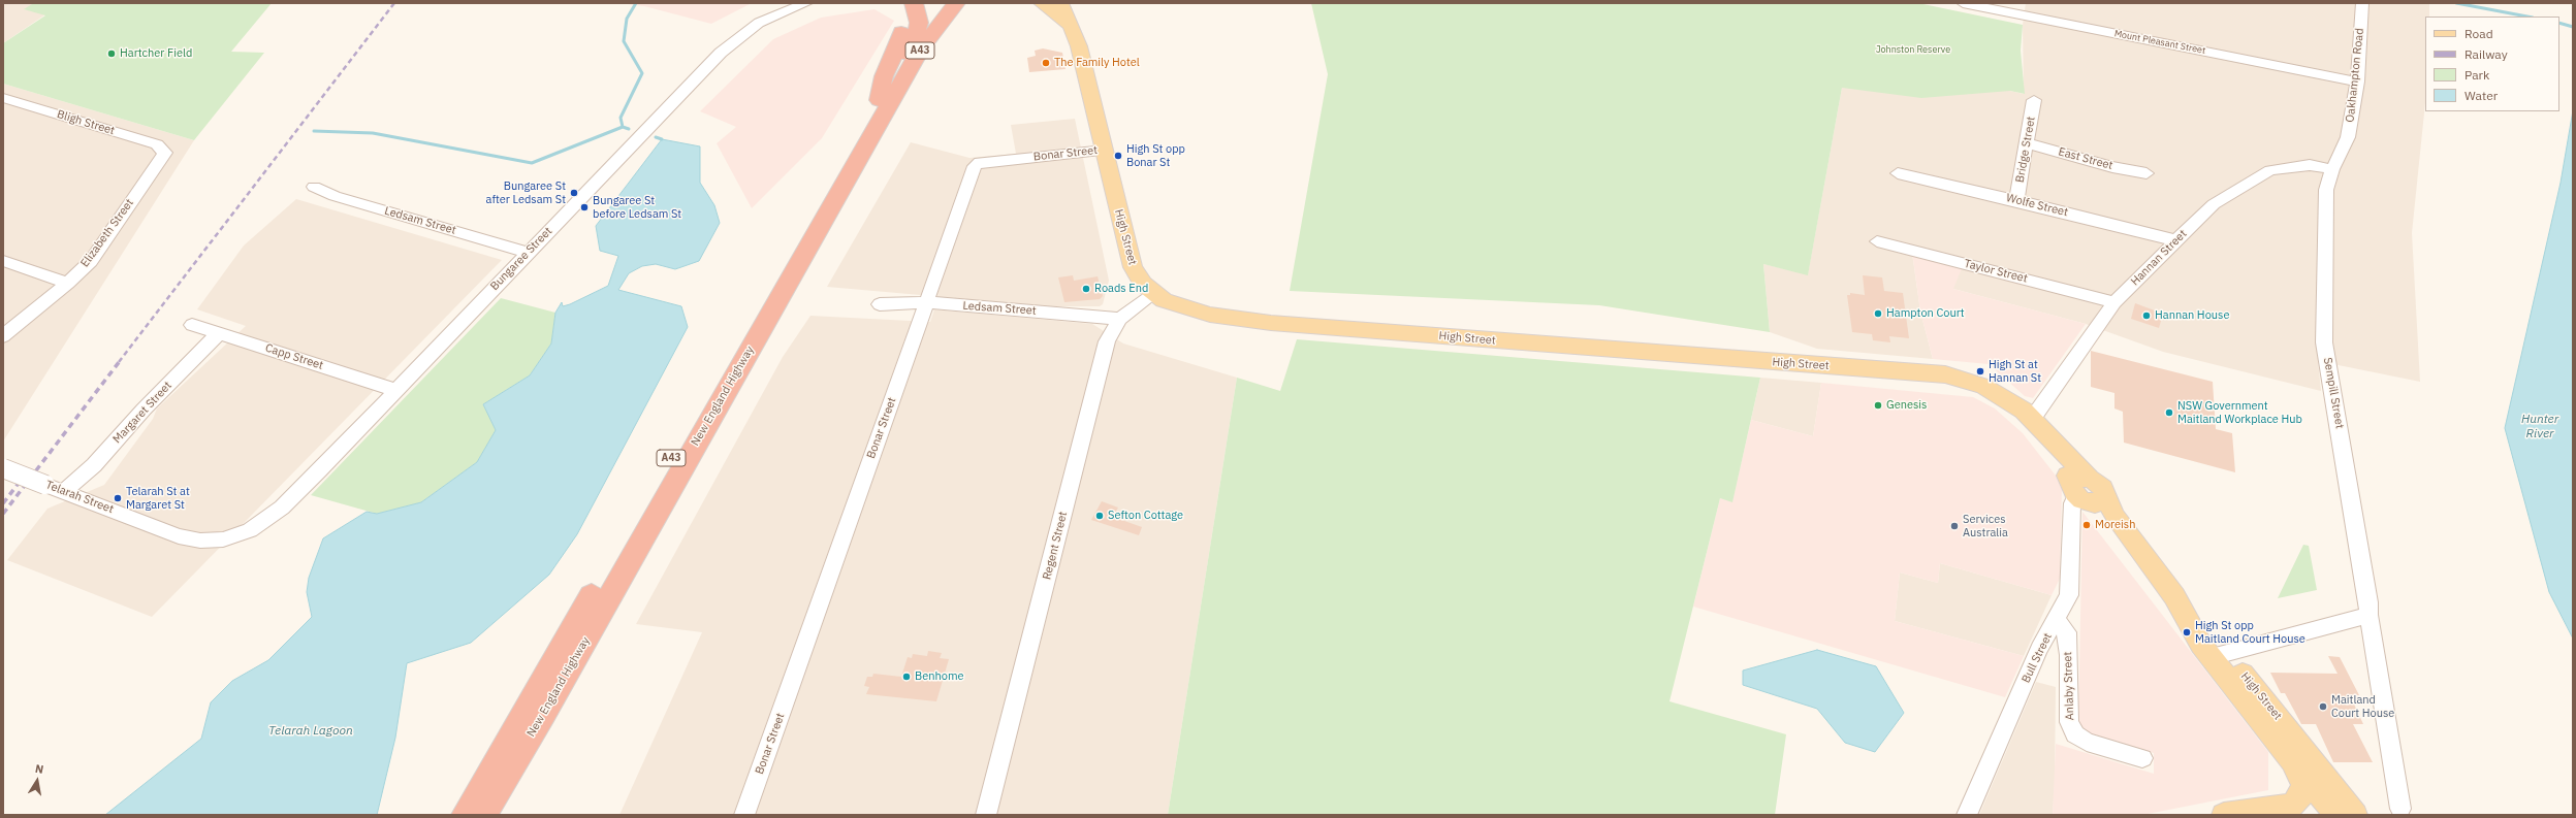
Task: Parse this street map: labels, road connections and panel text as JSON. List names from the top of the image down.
{
  "streets": {
    "highway": ["A43", "New England Highway"],
    "main road": ["High Street"],
    "street": [
      "Mount Pleasant Street",
      "Oakhampton Road",
      "Bligh Street",
      "Bridge Street",
      "Bonar Street",
      "East Street",
      "Wolfe Street",
      "Ledsam Street",
      "Elizabeth Street",
      "Hannan Street",
      "Bungaree Street",
      "Taylor Street",
      "Capp Street",
      "Sempill Street",
      "Margaret Street",
      "Telarah Street",
      "Regent Street",
      "Bull Street",
      "Anlaby Street"
    ]
  },
  "crossings": [
    ["Mount Pleasant Street", "Oakhampton Road"],
    ["Oakhampton Road", "Hannan Street"],
    ["Oakhampton Road", "Sempill Street"],
    ["Bligh Street", "Elizabeth Street"],
    ["Bridge Street", "East Street"],
    ["Bridge Street", "Wolfe Street"],
    ["Bonar Street", "Ledsam Street"],
    ["Bonar Street", "High Street"],
    ["Wolfe Street", "Hannan Street"],
    ["Ledsam Street", "Bungaree Street"],
    ["Ledsam Street", "Regent Street"],
    ["High Street", "Hannan Street"],
    ["High Street", "Regent Street"],
    ["High Street", "Bull Street"],
    ["Hannan Street", "Taylor Street"],
    ["Hannan Street", "Sempill Street"],
    ["Bungaree Street", "Capp Street"],
    ["Bungaree Street", "Telarah Street"],
    ["Capp Street", "Margaret Street"],
    ["Margaret Street", "Telarah Street"],
    ["Bull Street", "Anlaby Street"]
  ],
  "water": ["Hunter River", "Telarah Lagoon"],
  "parks": ["Johnston Reserve"],
  "places": [
    "Hartcher Field",
    "The Family Hotel",
    "High St opp Bonar St",
    "Bungaree St after Ledsam St",
    "Bungaree St before Ledsam St",
    "Roads End",
    "Hampton Court",
    "Hannan House",
    "High St at Hannan St",
    "Genesis",
    "NSW Government Maitland Workplace Hub",
    "Telarah St at Margaret St",
    "Sefton Cottage",
    "Moreish",
    "Services Australia",
    "High St opp Maitland Court House",
    "Benhome",
    "Maitland Court House"
  ],
  "legend": [
    "Road",
    "Railway",
    "Park",
    "Water"
  ],
  "north": "top"
}
